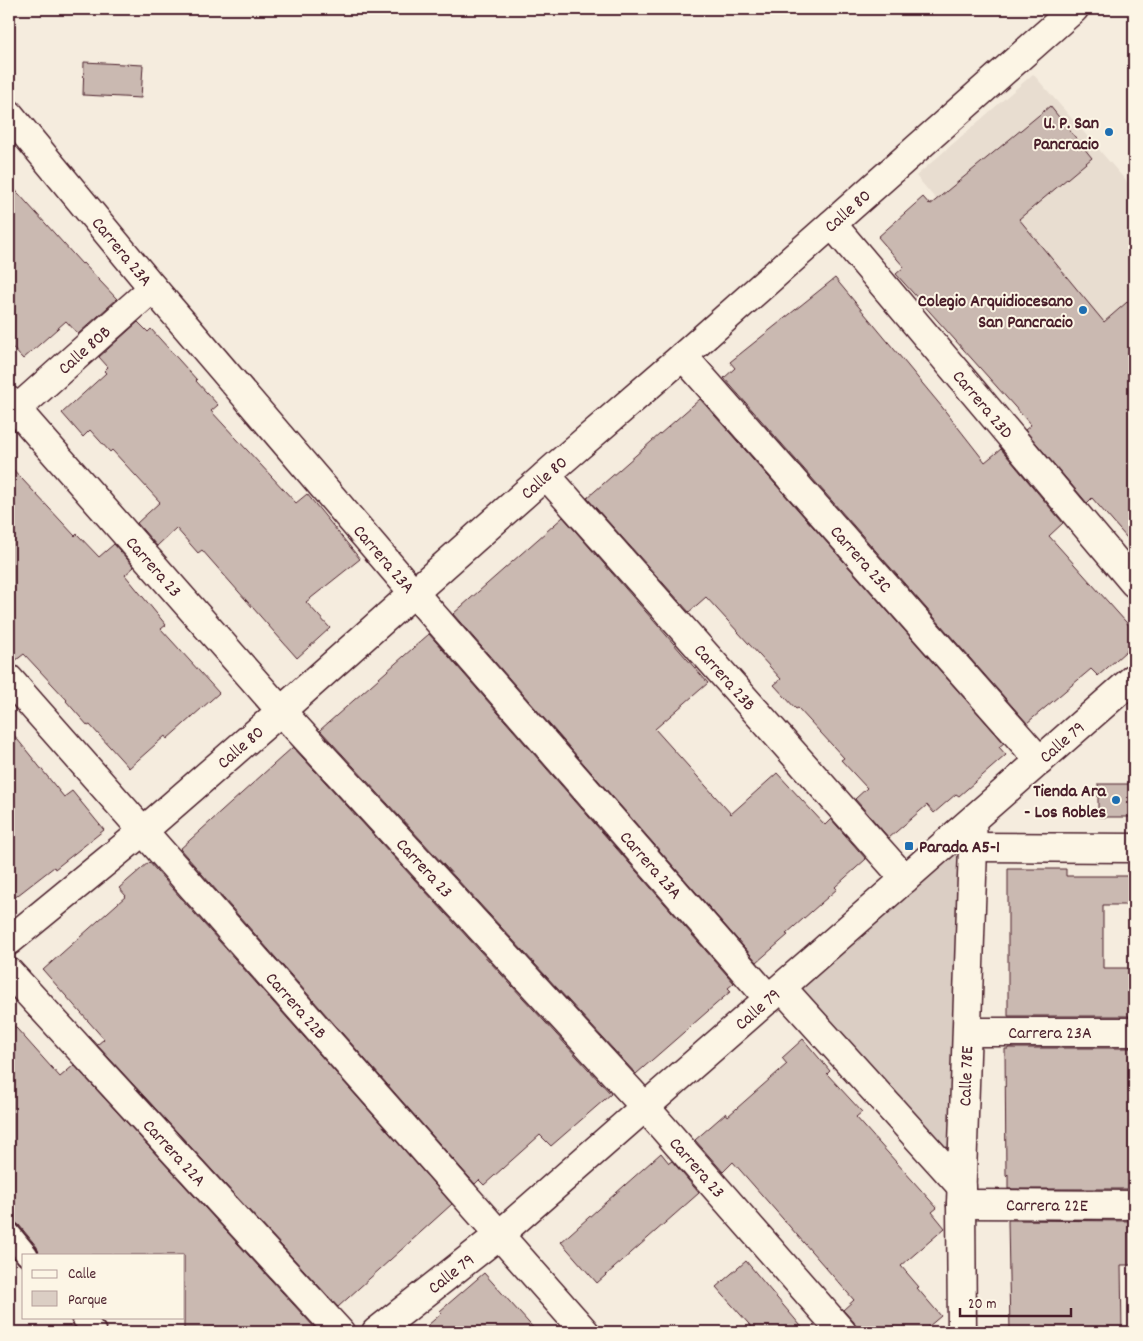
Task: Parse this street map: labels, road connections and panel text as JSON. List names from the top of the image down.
{
  "streets": {
    "street": [
      "Calle 80",
      "Carrera 23A",
      "Calle 80B",
      "Carrera 23D",
      "Carrera 23C",
      "Carrera 23",
      "Carrera 23B",
      "Calle 79",
      "Carrera 22B",
      "Calle 78E",
      "Carrera 22A",
      "Carrera 22E"
    ]
  },
  "crossings": [
    ["Calle 80", "Carrera 23A"],
    ["Calle 80", "Carrera 23D"],
    ["Calle 80", "Carrera 23C"],
    ["Calle 80", "Carrera 23"],
    ["Calle 80", "Carrera 23B"],
    ["Calle 80", "Carrera 22B"],
    ["Carrera 23A", "Calle 80B"],
    ["Carrera 23A", "Calle 79"],
    ["Carrera 23A", "Calle 78E"],
    ["Carrera 23A", "Carrera 22E"],
    ["Calle 80B", "Carrera 23"],
    ["Carrera 23C", "Calle 79"],
    ["Carrera 23", "Calle 79"],
    ["Carrera 23B", "Calle 79"],
    ["Calle 79", "Carrera 22B"],
    ["Calle 79", "Calle 78E"],
    ["Calle 78E", "Carrera 22E"]
  ],
  "places": {
    "other": ["U. P. San Pancracio", "Colegio Arquidiocesano San Pancracio", "Tienda Ara - Los Robles"],
    "transit": ["Parada A5-1"]
  },
  "legend": ["Calle", "Parque"],
  "scale_bar": "20 m"
}
